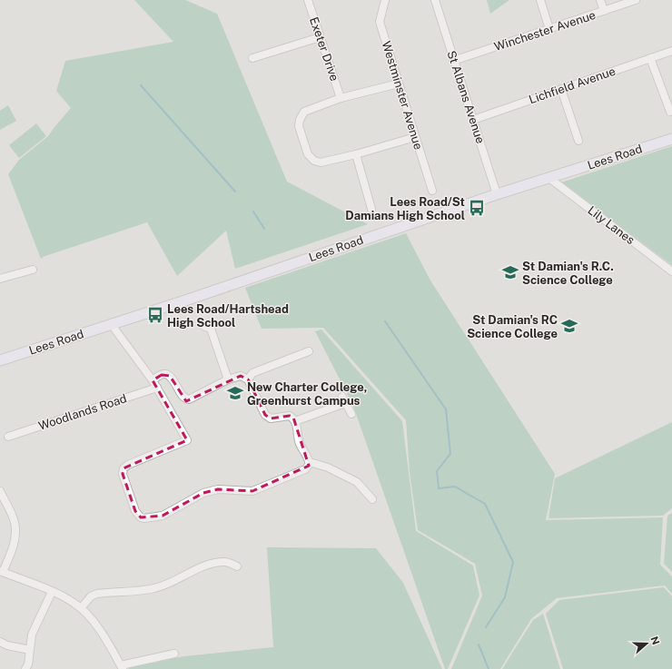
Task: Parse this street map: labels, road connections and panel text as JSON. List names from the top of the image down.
{
  "streets": {
    "main road": ["Lees Road"],
    "street": [
      "Winchester Avenue",
      "Exeter Drive",
      "Lichfield Avenue",
      "Westminster Avenue",
      "St Albans Avenue",
      "Lily Lanes",
      "Woodlands Road"
    ]
  },
  "crossings": [
    ["Winchester Avenue", "St Albans Avenue"],
    ["Lichfield Avenue", "St Albans Avenue"],
    ["St Albans Avenue", "Lees Road"],
    ["Lees Road", "Lily Lanes"]
  ],
  "places": {
    "bus stop": ["Lees Road/St Damians High School", "Lees Road/Hartshead High School"],
    "school or university": ["St Damian's R.C. Science College", "St Damian's RC Science College", "New Charter College, Greenhurst Campus"]
  },
  "north": "right"
}
